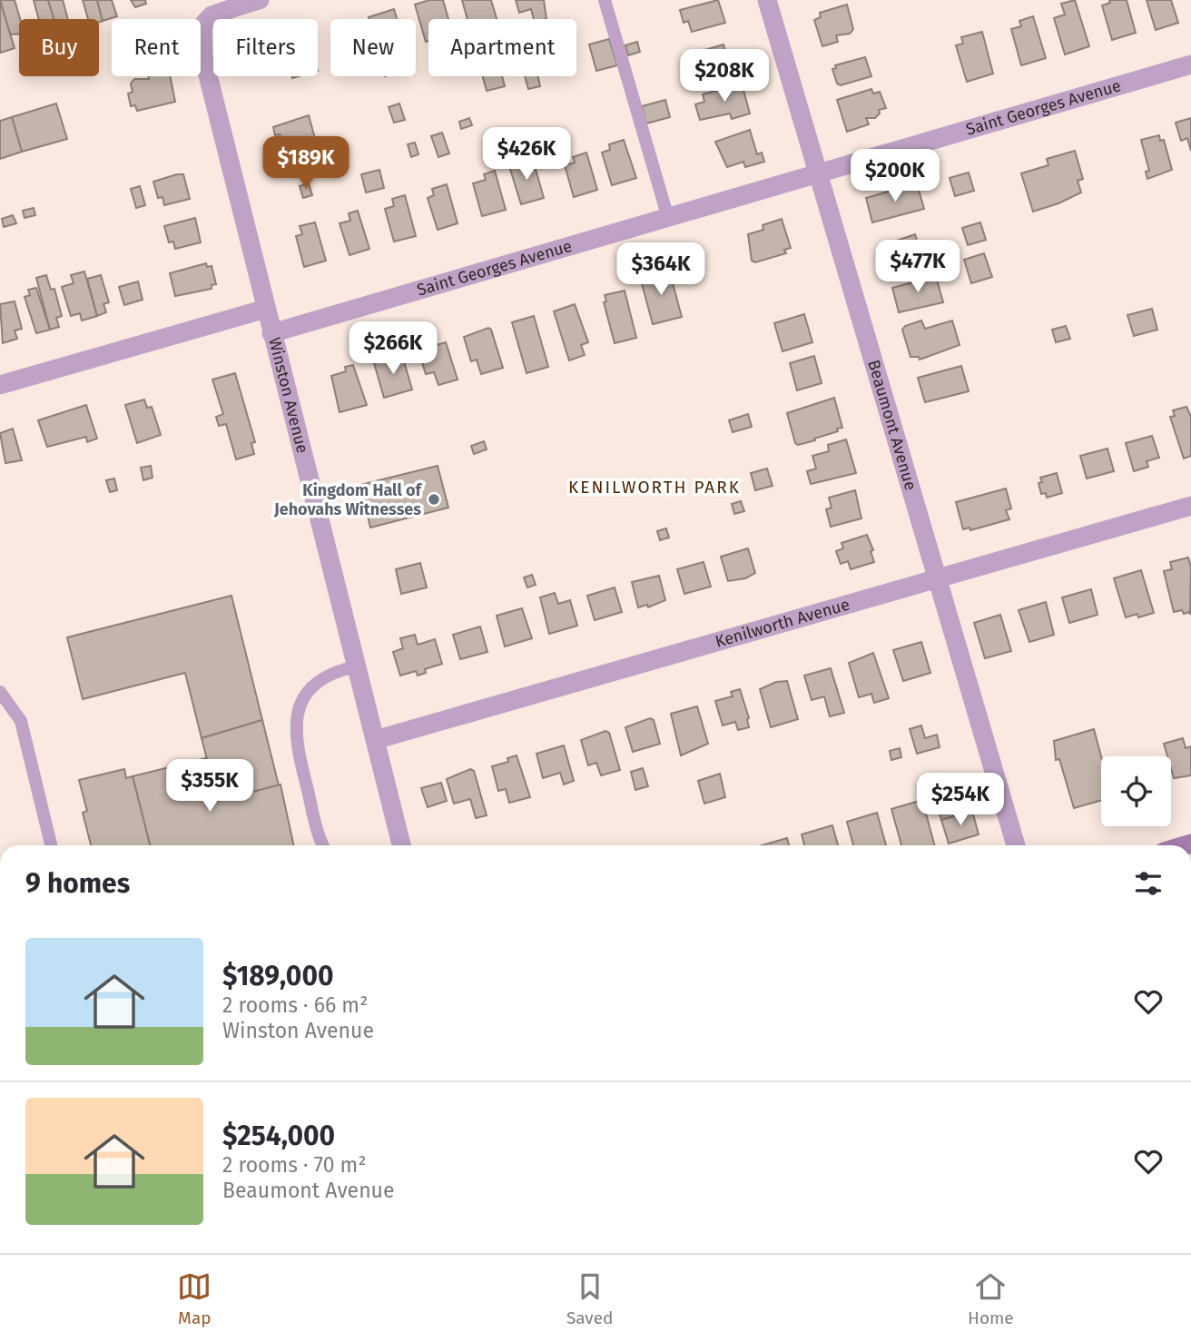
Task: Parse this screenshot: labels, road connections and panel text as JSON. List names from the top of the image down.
{
  "streets": {
    "street": [
      "Saint Georges Avenue",
      "Winston Avenue",
      "Beaumont Avenue",
      "Kenilworth Avenue"
    ]
  },
  "crossings": [
    ["Saint Georges Avenue", "Winston Avenue"],
    ["Saint Georges Avenue", "Beaumont Avenue"],
    ["Winston Avenue", "Kenilworth Avenue"],
    ["Beaumont Avenue", "Kenilworth Avenue"]
  ],
  "districts": ["KENILWORTH PARK"],
  "places": ["Kingdom Hall of Jehovahs Witnesses"],
  "page": {
    "chip": [
      "Buy",
      "Rent",
      "Filters",
      "New",
      "Apartment"
    ],
    "price": [
      "$208K",
      "$426K",
      "$189K",
      "$200K",
      "$477K",
      "$364K",
      "$266K",
      "$355K",
      "$254K"
    ],
    "heading": "9 homes",
    "list": [
      {
        "name": "$189,000",
        "note": "2 rooms · 66 m² · Winston Avenue"
      },
      {
        "name": "$254,000",
        "note": "2 rooms · 70 m² · Beaumont Avenue"
      }
    ],
    "tabs": ["Map", "Saved", "Home"]
  }
}
